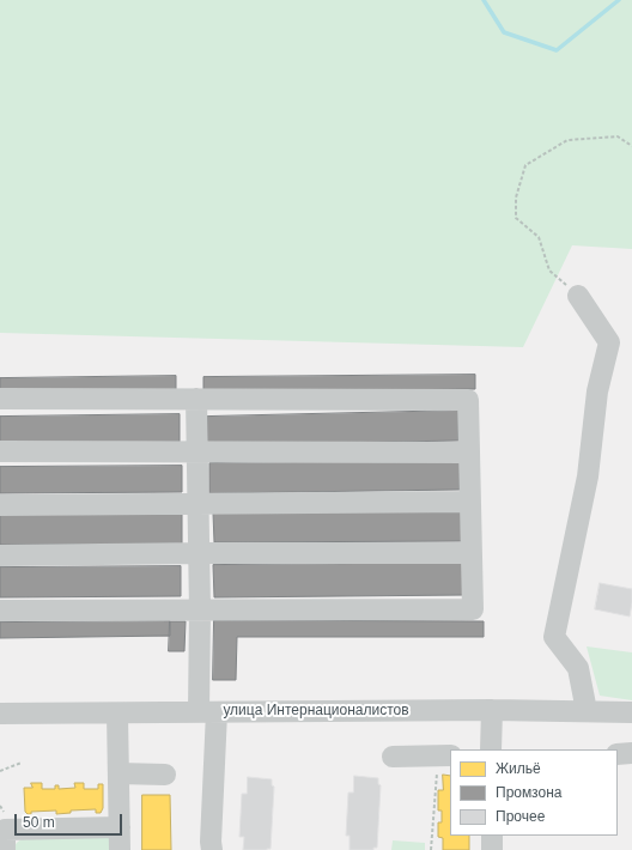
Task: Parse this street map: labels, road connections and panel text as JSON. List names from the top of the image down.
{
  "streets": {
    "street": ["улица Интернационалистов"]
  },
  "legend": ["Жильё", "Промзона", "Прочее"],
  "scale_bar": "50 m"
}
